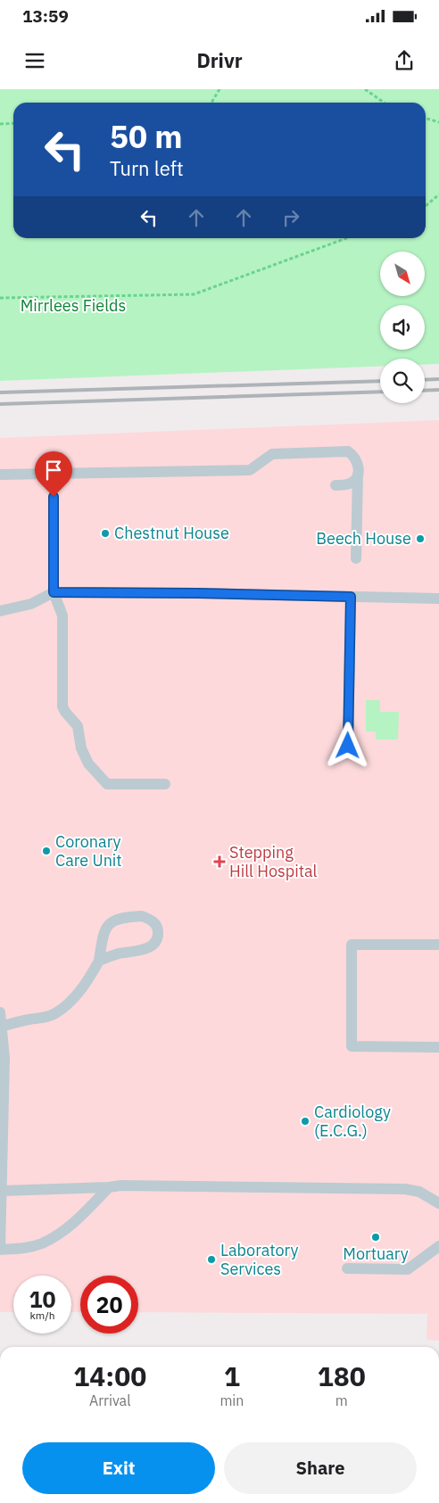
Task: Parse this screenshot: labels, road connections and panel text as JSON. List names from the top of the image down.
{
  "parks": ["Mirrlees Fields"],
  "places": {
    "other": [
      "Chestnut House",
      "Beech House",
      "Coronary Care Unit",
      "Cardiology (E.C.G.)",
      "Mortuary",
      "Laboratory Services"
    ],
    "health": ["Stepping Hill Hospital"]
  },
  "north": "bottom right",
  "page": {
    "status": "13:59",
    "header": "Drivr",
    "turn": ["50 m", "Turn left"],
    "speed": "10 km/h",
    "limit": "20",
    "eta": [
      "14:00",
      "Arrival",
      "1",
      "min",
      "180",
      "m"
    ],
    "buttons": ["Exit", "Share"]
  }
}
